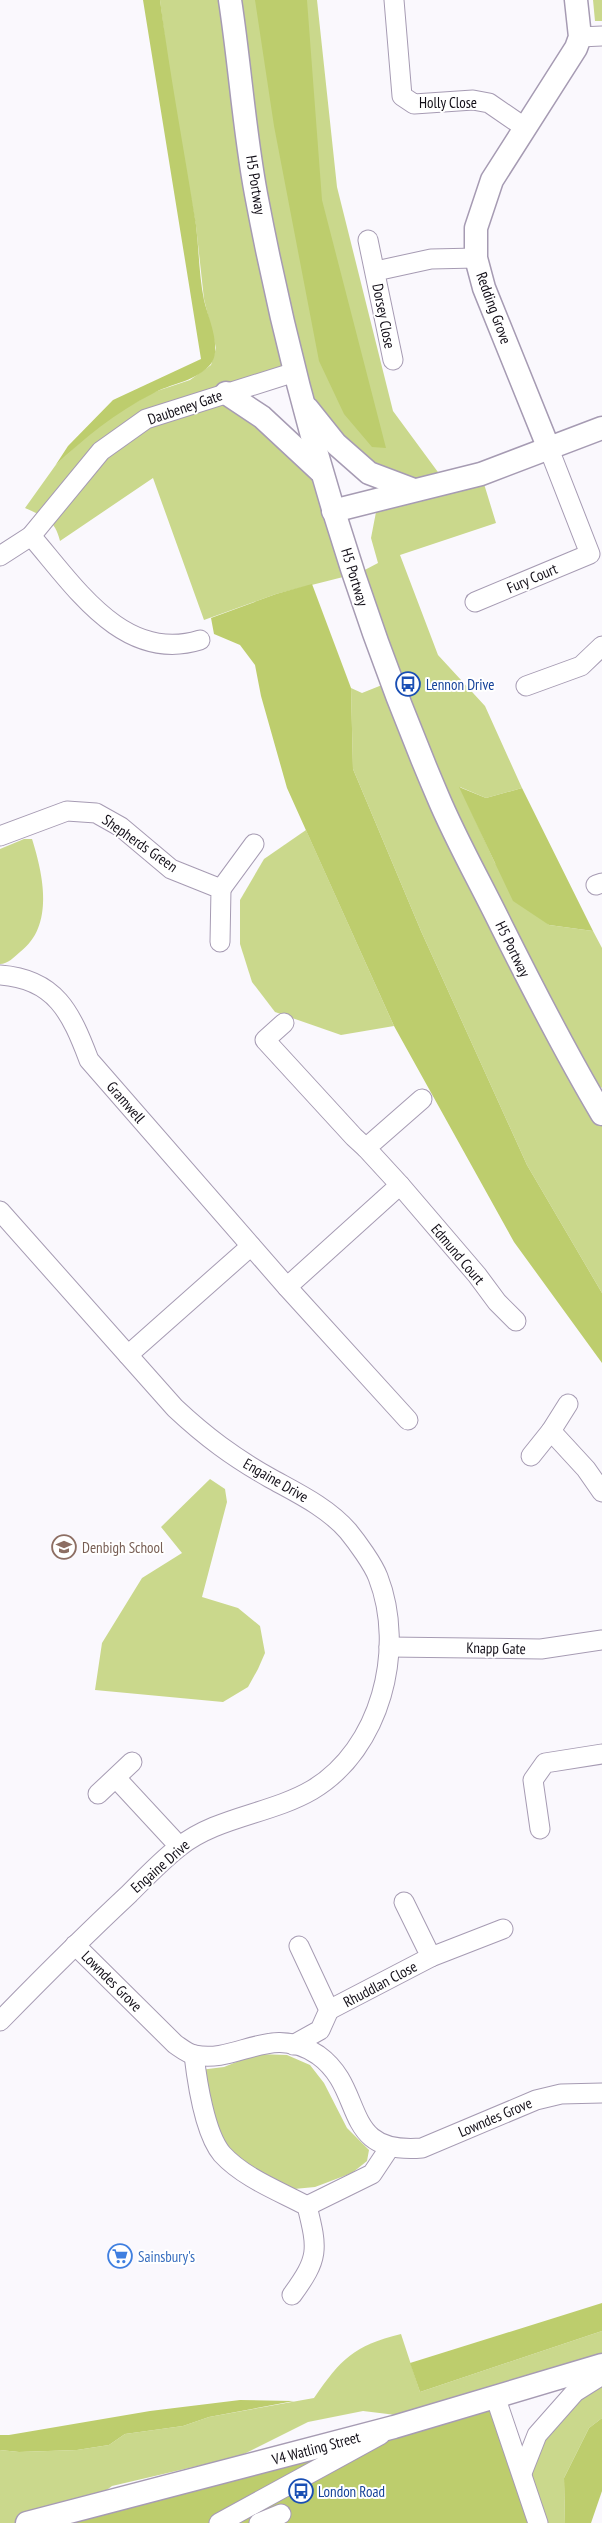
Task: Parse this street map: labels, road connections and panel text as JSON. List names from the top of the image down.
{
  "streets": {
    "street": [
      "Holly Close",
      "H5 Portway",
      "Redding Grove",
      "Dorsey Close",
      "Daubeney Gate",
      "Fury Court",
      "Shepherds Green",
      "Gramwell",
      "Edmund Court",
      "Engaine Drive",
      "Knapp Gate",
      "Lowndes Grove",
      "Rhuddlan Close",
      "V4 Watling Street"
    ]
  },
  "crossings": [
    ["Holly Close", "Redding Grove"],
    ["H5 Portway", "Daubeney Gate"],
    ["Redding Grove", "Dorsey Close"],
    ["Redding Grove", "Fury Court"],
    ["Engaine Drive", "Knapp Gate"],
    ["Engaine Drive", "Lowndes Grove"],
    ["Lowndes Grove", "Rhuddlan Close"]
  ],
  "places": {
    "bus stop": ["Lennon Drive", "London Road"],
    "school or university": ["Denbigh School"],
    "supermarket": ["Sainsbury's"]
  }
}
